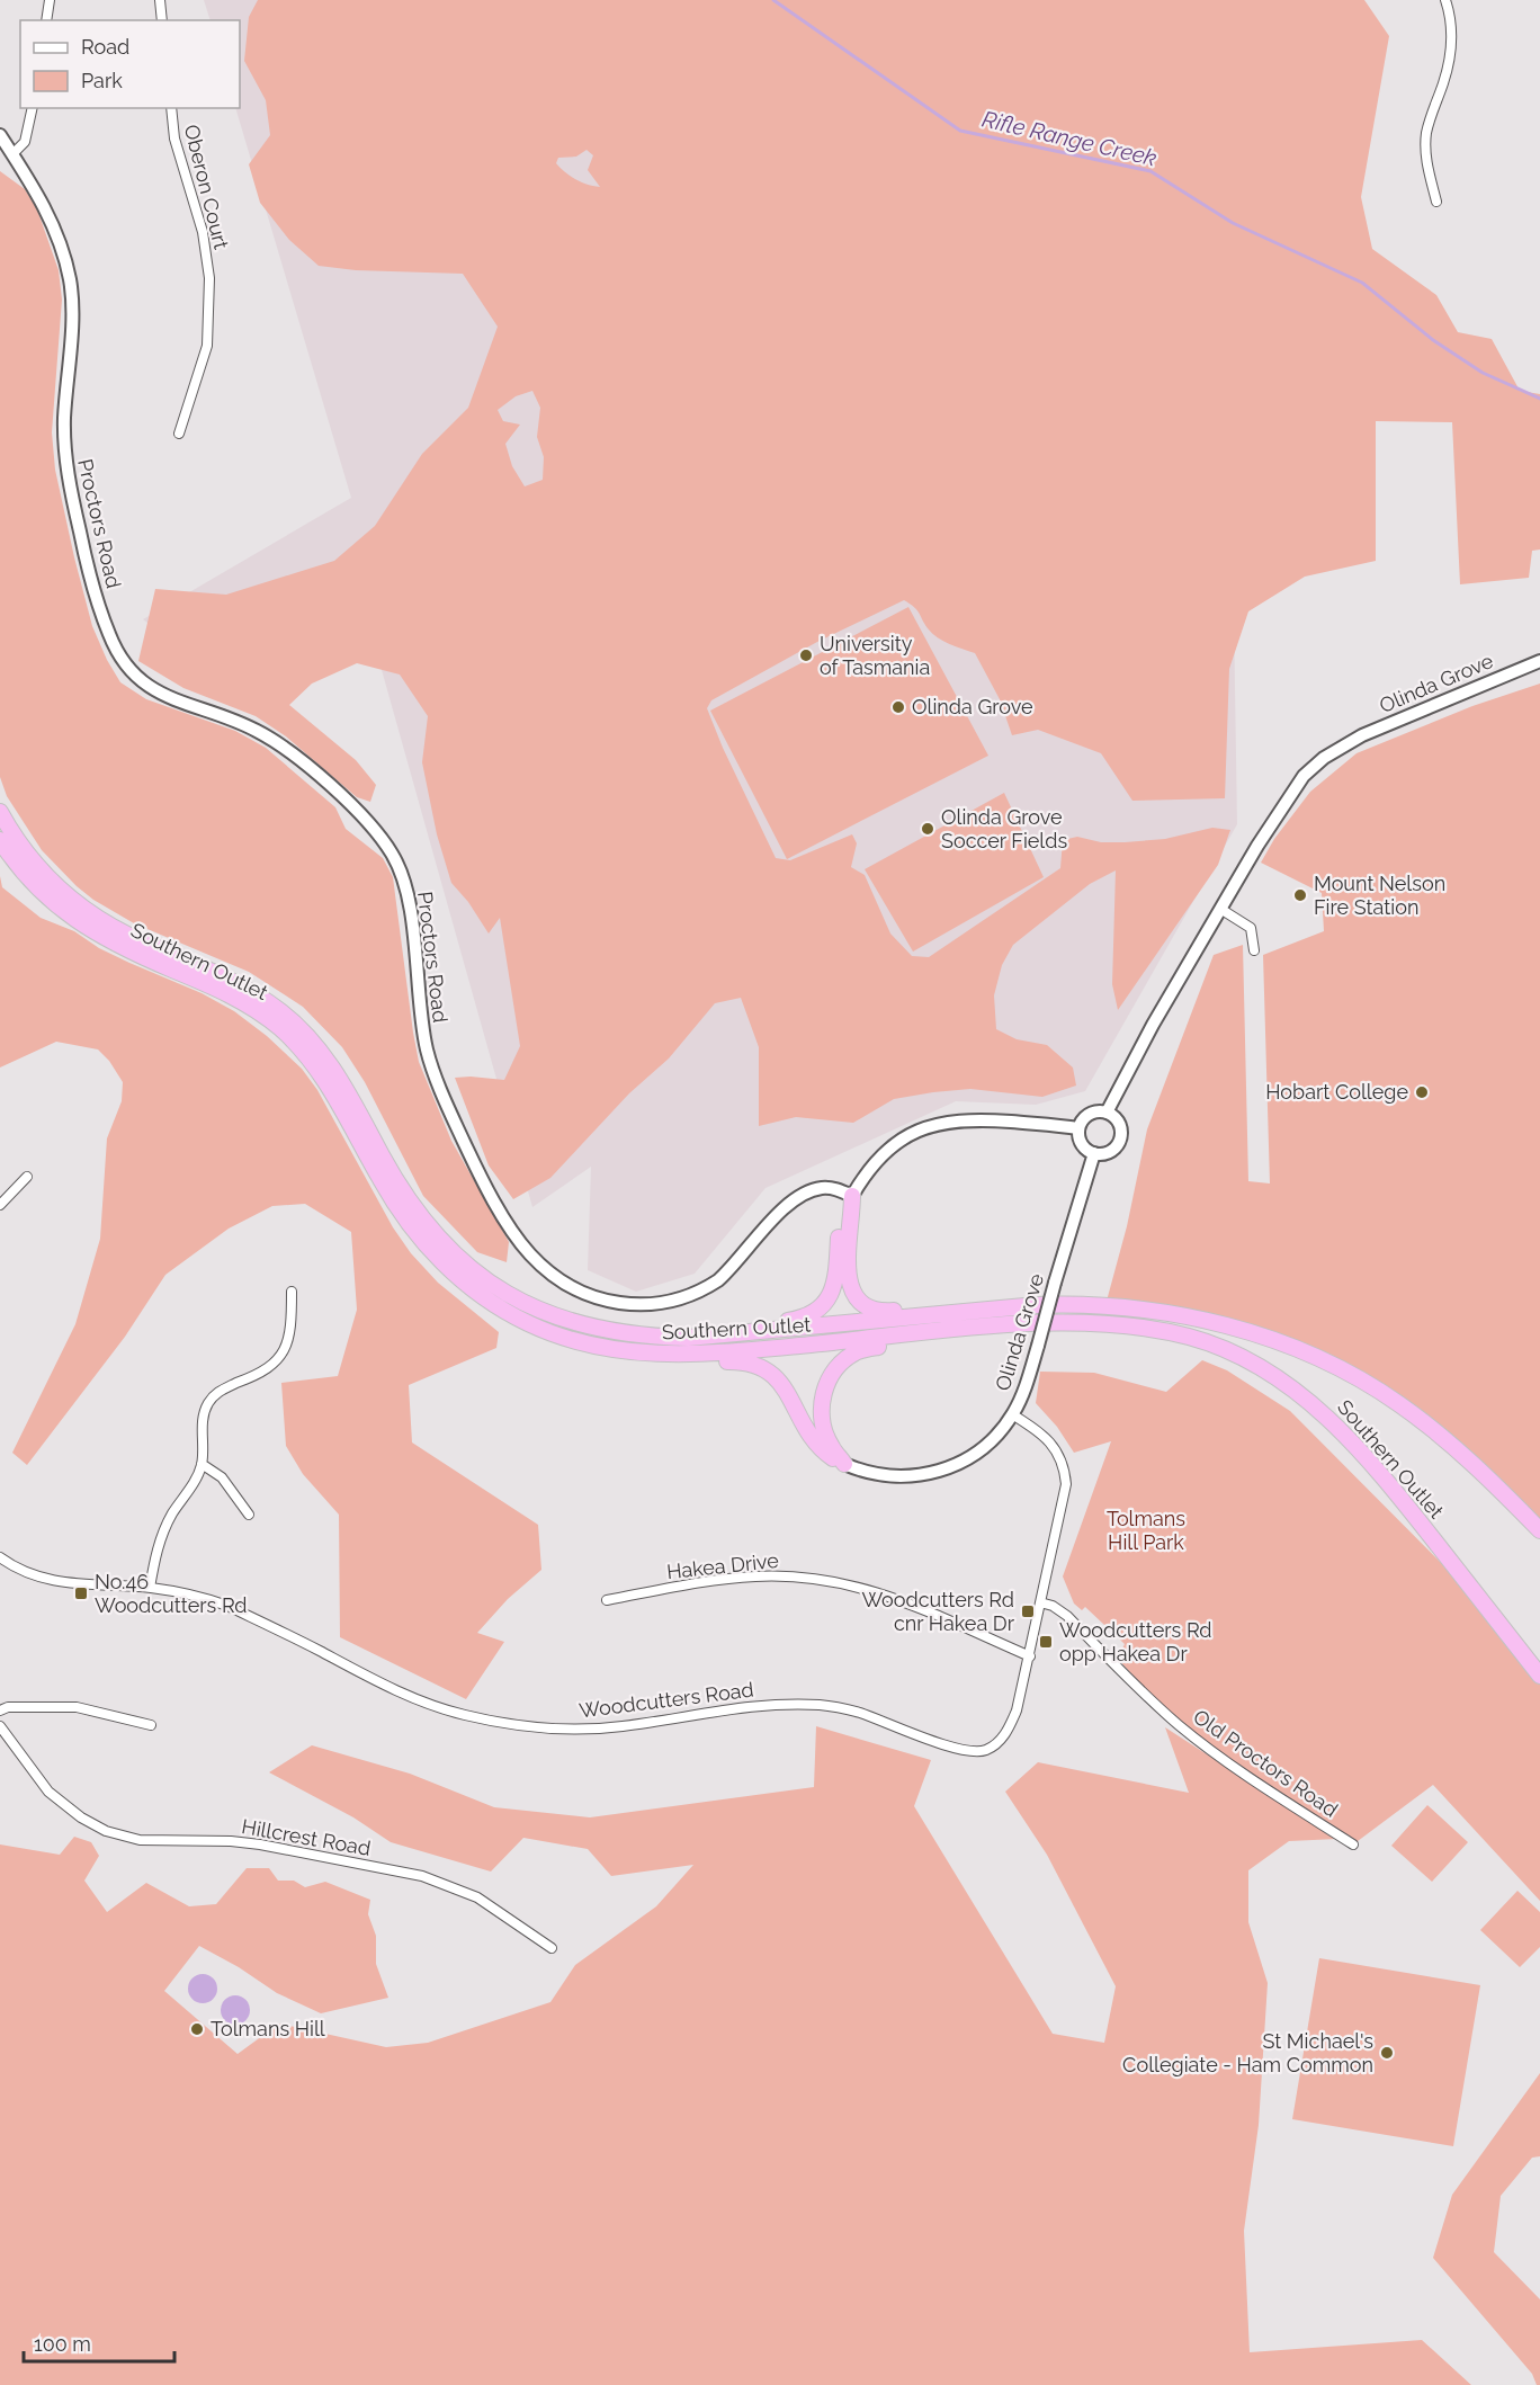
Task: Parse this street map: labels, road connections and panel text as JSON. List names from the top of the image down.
{
  "streets": {
    "highway": ["Southern Outlet"],
    "street": [
      "Oberon Court",
      "Proctors Road",
      "Olinda Grove",
      "Hakea Drive",
      "Woodcutters Road",
      "Old Proctors Road",
      "Hillcrest Road"
    ]
  },
  "crossings": [
    ["Olinda Grove", "Woodcutters Road"],
    ["Hakea Drive", "Woodcutters Road"],
    ["Woodcutters Road", "Old Proctors Road"]
  ],
  "water": ["Rifle Range Creek"],
  "parks": ["Tolmans Hill Park"],
  "places": {
    "other": [
      "University of Tasmania",
      "Olinda Grove",
      "Olinda Grove Soccer Fields",
      "Mount Nelson Fire Station",
      "Hobart College",
      "Tolmans Hill",
      "St Michael's Collegiate - Ham Common"
    ],
    "transit": ["No.46 Woodcutters Rd", "Woodcutters Rd cnr Hakea Dr", "Woodcutters Rd opp Hakea Dr"]
  },
  "legend": ["Road", "Park"],
  "scale_bar": "100 m"
}
